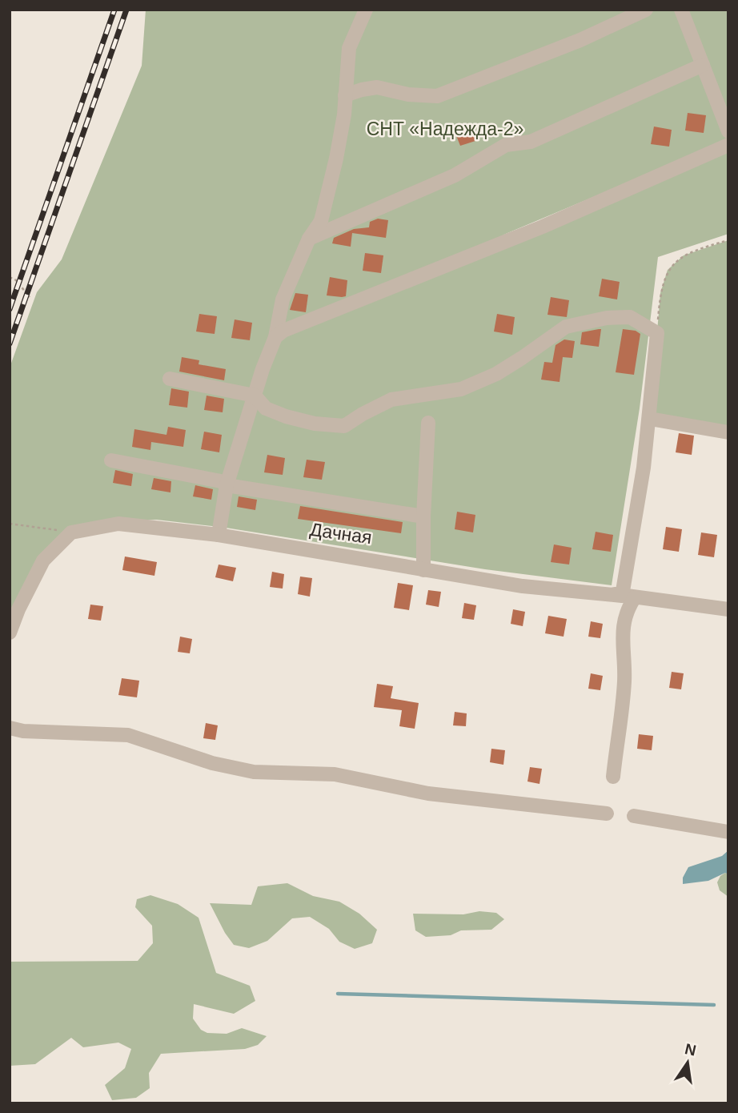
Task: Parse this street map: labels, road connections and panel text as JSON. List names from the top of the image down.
{
  "streets": {
    "street": ["Дачная"]
  },
  "parks": ["СНТ «Надежда-2»"],
  "north": "top"
}
